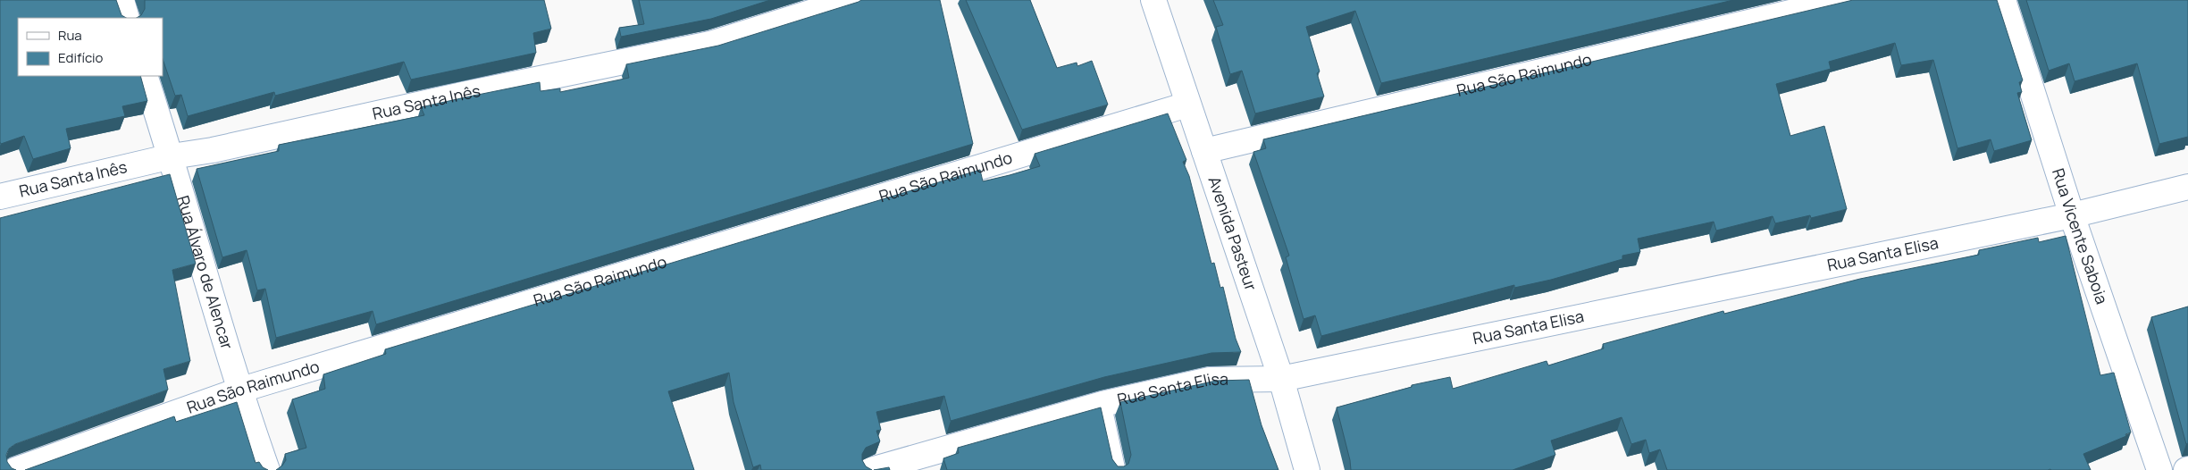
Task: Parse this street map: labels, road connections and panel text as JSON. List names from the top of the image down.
{
  "streets": {
    "street": [
      "Rua São Raimundo",
      "Rua Santa Inês",
      "Avenida Pasteur",
      "Rua Vicente Saboia",
      "Rua Santa Elisa",
      "Rua Álvaro de Alencar"
    ]
  },
  "crossings": [
    ["Rua São Raimundo", "Avenida Pasteur"],
    ["Rua São Raimundo", "Rua Álvaro de Alencar"],
    ["Rua Santa Inês", "Rua Álvaro de Alencar"],
    ["Avenida Pasteur", "Rua Santa Elisa"],
    ["Rua Vicente Saboia", "Rua Santa Elisa"]
  ],
  "legend": ["Rua", "Edifício"]
}
